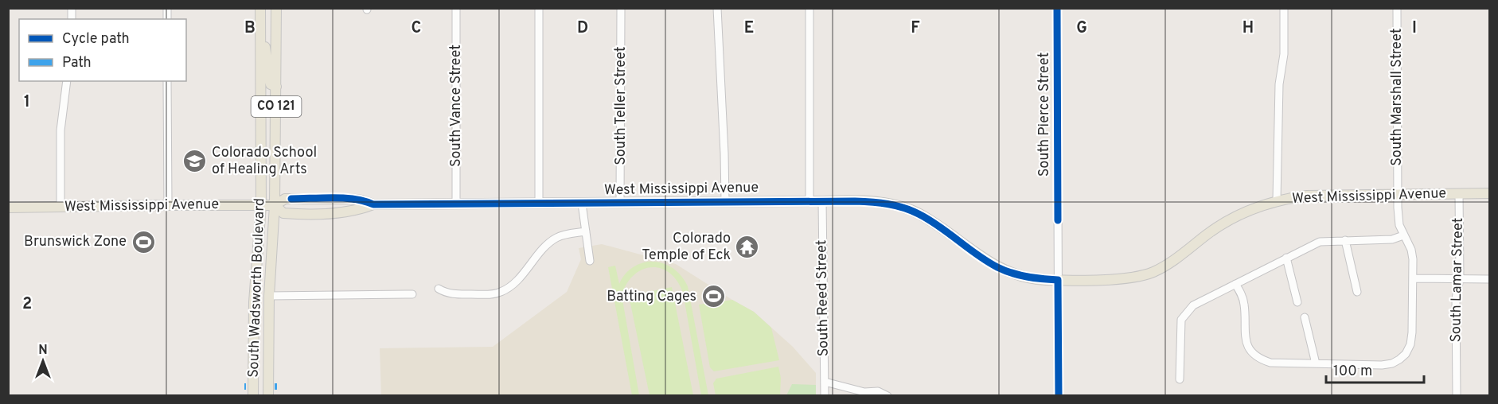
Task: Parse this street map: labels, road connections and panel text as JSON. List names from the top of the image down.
{
  "streets": {
    "main road": ["CO 121", "West Mississippi Avenue", "South Wadsworth Boulevard"],
    "street": [
      "South Marshall Street",
      "South Vance Street",
      "South Teller Street",
      "South Pierce Street",
      "South Lamar Street",
      "South Reed Street"
    ]
  },
  "crossings": [
    ["South Marshall Street", "West Mississippi Avenue"],
    ["South Vance Street", "West Mississippi Avenue"],
    ["South Teller Street", "West Mississippi Avenue"],
    ["South Pierce Street", "West Mississippi Avenue"],
    ["West Mississippi Avenue", "South Lamar Street"],
    ["West Mississippi Avenue", "South Wadsworth Boulevard"],
    ["West Mississippi Avenue", "South Reed Street"]
  ],
  "places": {
    "school or university": ["Colorado School of Healing Arts"],
    "sports": ["Brunswick Zone", "Batting Cages"],
    "temple": ["Colorado Temple of Eck"]
  },
  "legend": ["Cycle path", "Path"],
  "scale_bar": "100 m",
  "north": "top",
  "grid": {
    "columns": [
      "B",
      "C",
      "D",
      "E",
      "F",
      "G",
      "H",
      "I"
    ],
    "rows": ["1", "2"]
  }
}
